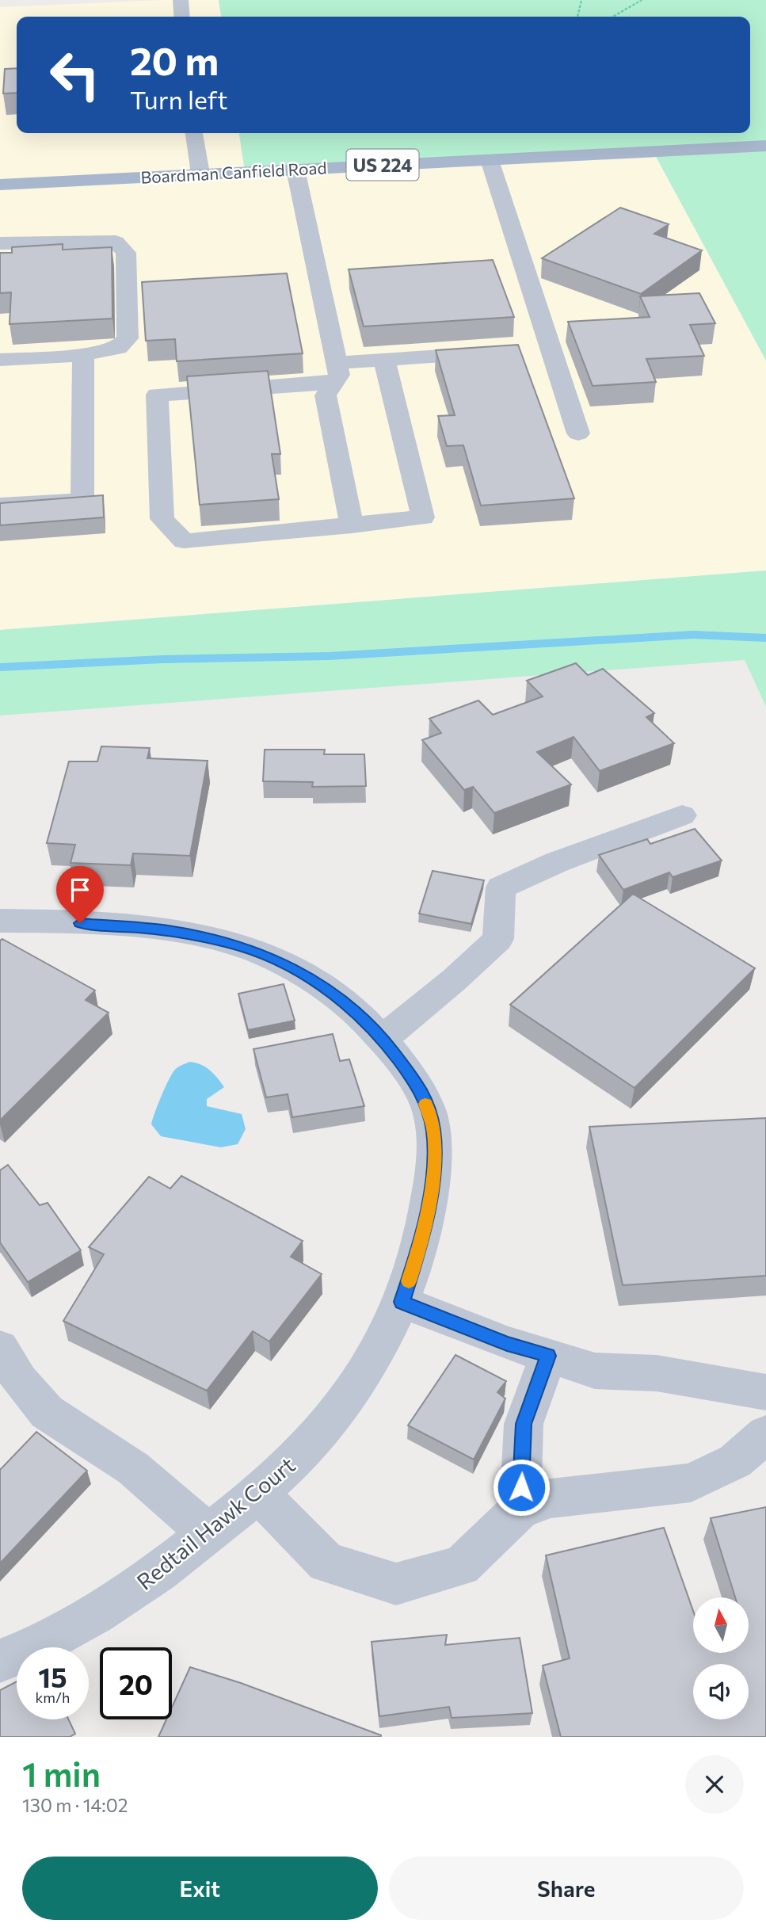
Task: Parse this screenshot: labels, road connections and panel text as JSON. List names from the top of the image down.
{
  "streets": {
    "main road": ["US 224", "Boardman Canfield Road"],
    "street": ["Redtail Hawk Court"]
  },
  "north": "top",
  "page": {
    "turn": ["20 m", "Turn left"],
    "speed": "15 km/h",
    "limit": "20",
    "heading": ["1 min", "130 m · 14:02"],
    "buttons": ["Exit", "Share"]
  }
}
